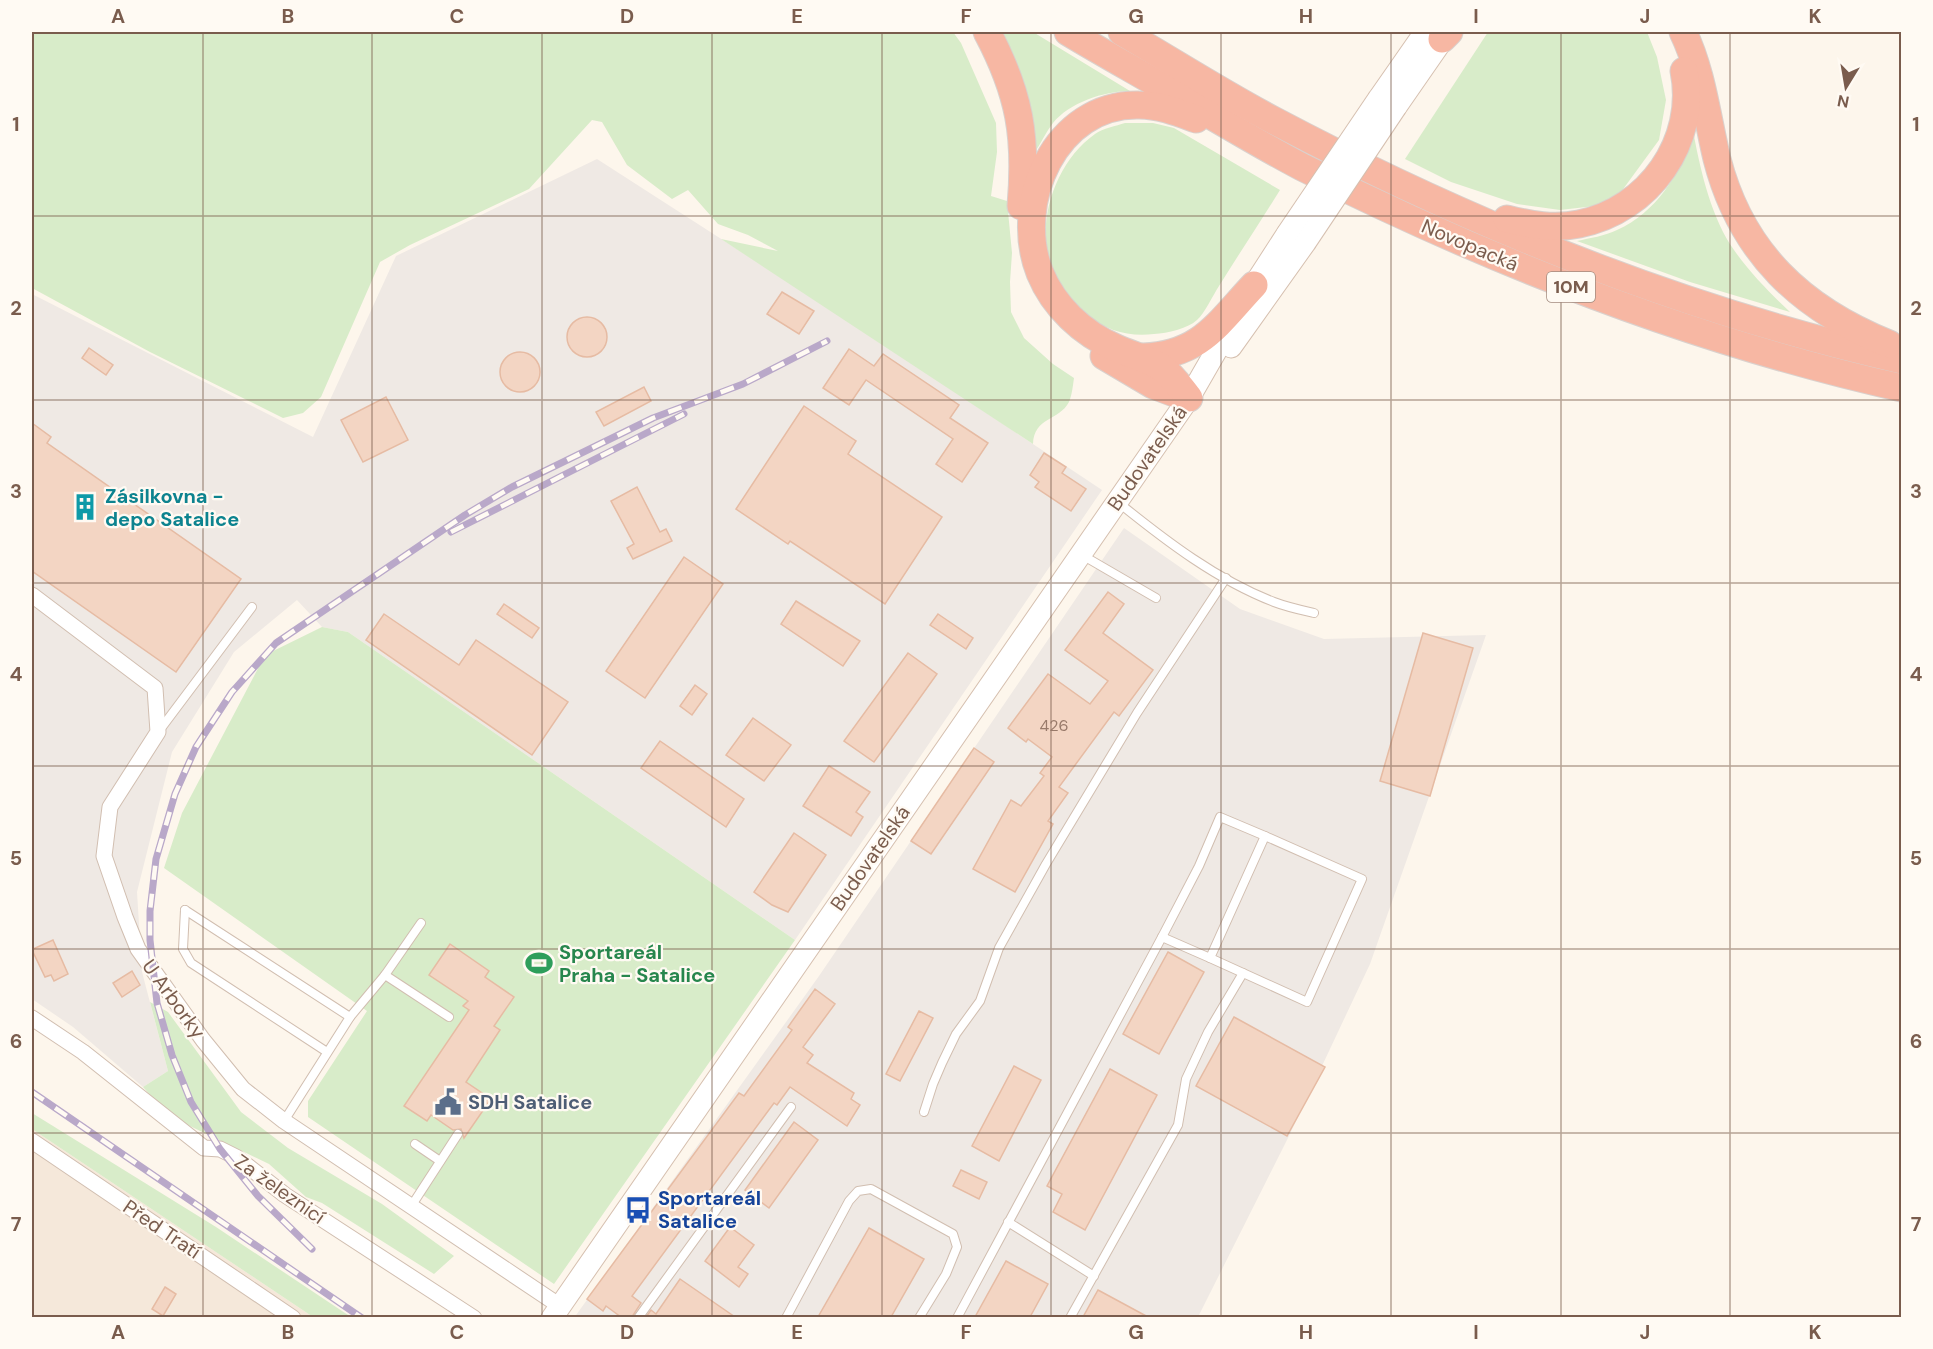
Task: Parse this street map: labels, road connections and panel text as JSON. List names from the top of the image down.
{
  "streets": {
    "highway": ["Novopacká", "10M"],
    "street": [
      "Budovatelská",
      "U Arborky",
      "Za železnicí",
      "Před Tratí"
    ]
  },
  "crossings": [
    ["Budovatelská", "U Arborky"]
  ],
  "places": {
    "building": ["Zásilkovna - depo Satalice"],
    "sports": ["Sportareál Praha - Satalice"],
    "public building": ["SDH Satalice"],
    "bus stop": ["Sportareál Satalice"]
  },
  "house_numbers": ["426"],
  "north": "bottom",
  "grid": {
    "columns": [
      "A",
      "B",
      "C",
      "D",
      "E",
      "F",
      "G",
      "H",
      "I",
      "J",
      "K"
    ],
    "rows": [
      "1",
      "2",
      "3",
      "4",
      "5",
      "6",
      "7"
    ]
  }
}
